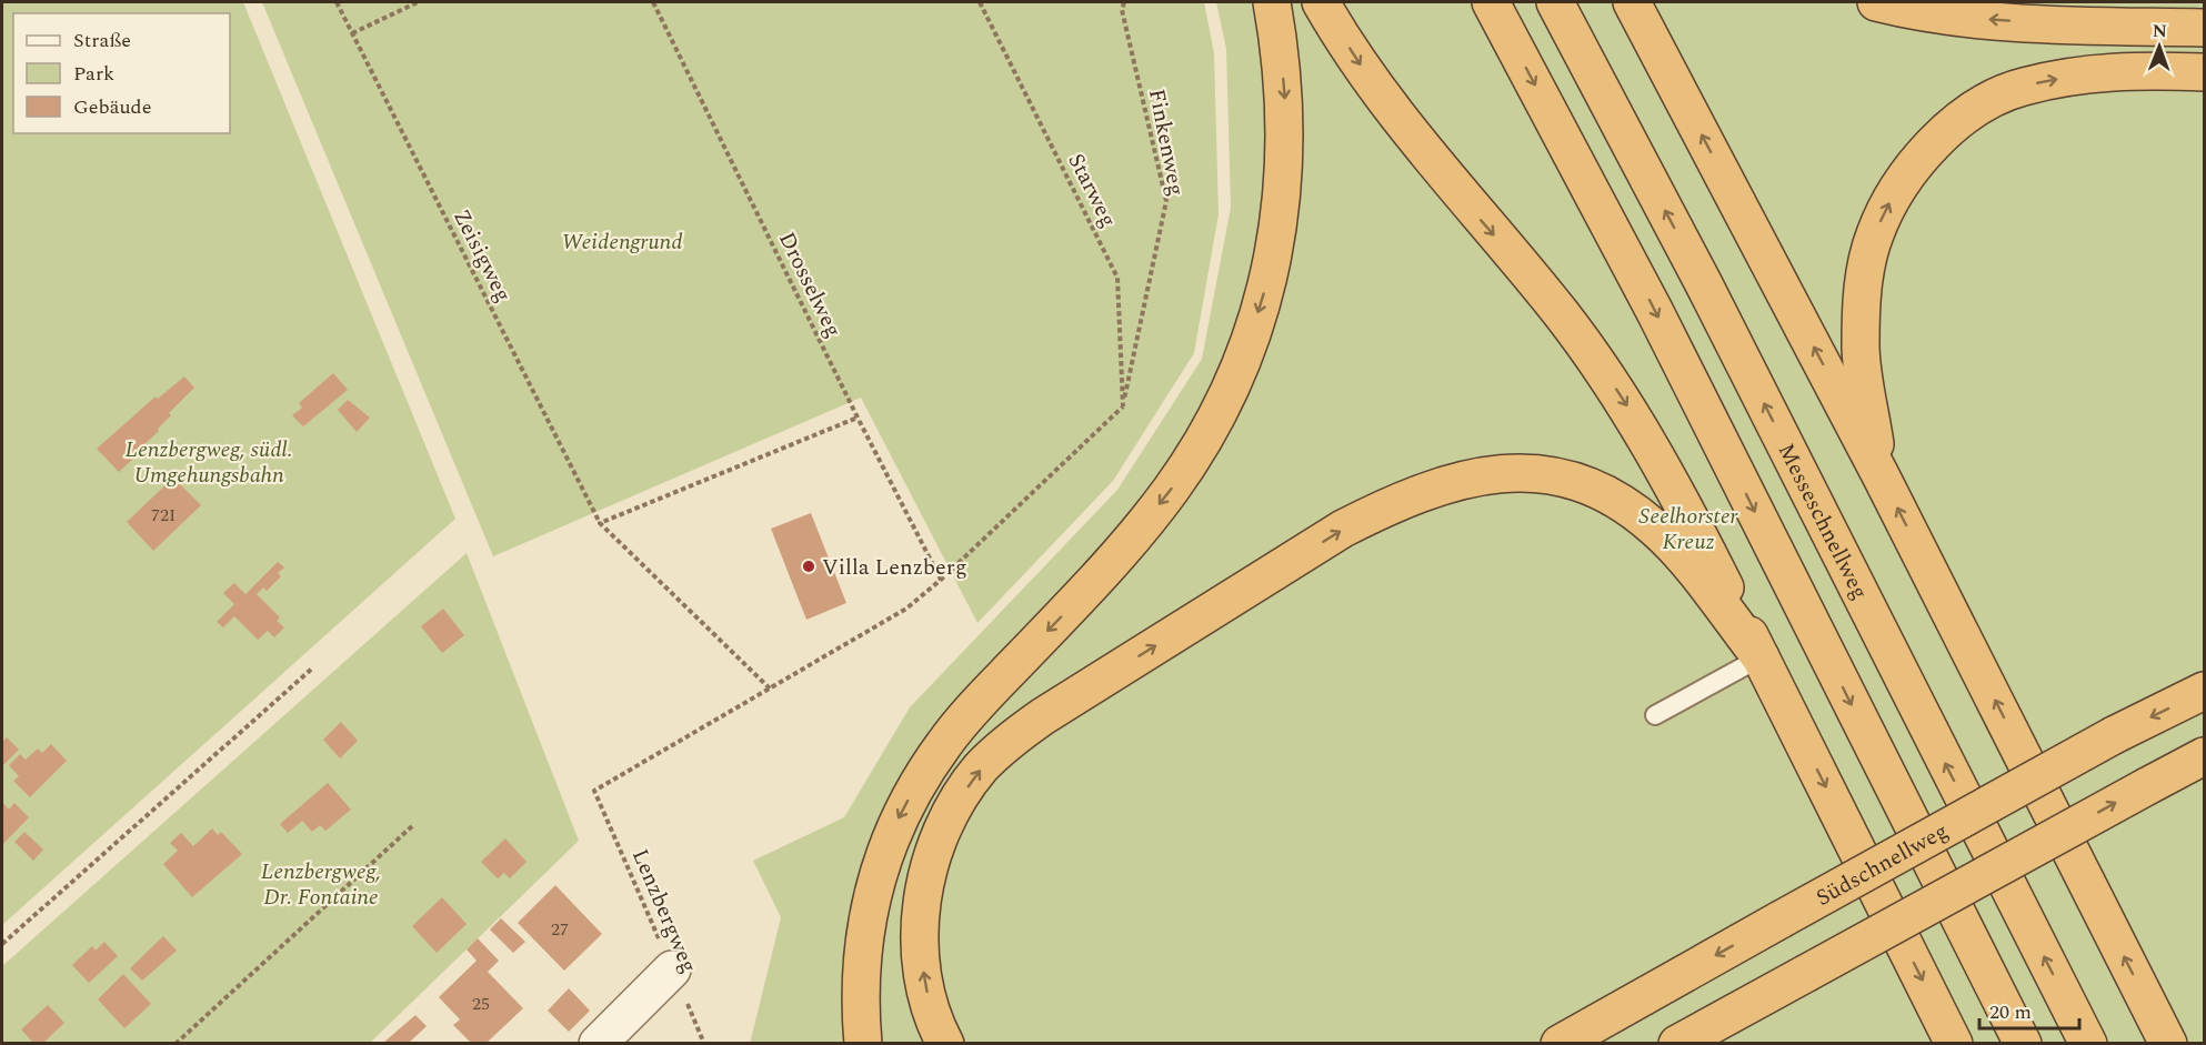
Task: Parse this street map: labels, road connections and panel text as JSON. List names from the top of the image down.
{
  "streets": {
    "highway": ["Messeschnellweg", "Südschnellweg"],
    "path": [
      "Finkenweg",
      "Starweg",
      "Zeisigweg",
      "Drosselweg",
      "Lenzbergweg"
    ]
  },
  "crossings": [
    ["Finkenweg", "Starweg"],
    ["Zeisigweg", "Lenzbergweg"]
  ],
  "parks": [
    "Weidengrund",
    "Lenzbergweg, südl. Umgehungsbahn",
    "Seelhorster Kreuz",
    "Lenzbergweg, Dr. Fontaine"
  ],
  "places": ["Villa Lenzberg"],
  "house_numbers": ["72I", "27", "25"],
  "legend": ["Straße", "Park", "Gebäude"],
  "scale_bar": "20 m",
  "north": "top"
}
